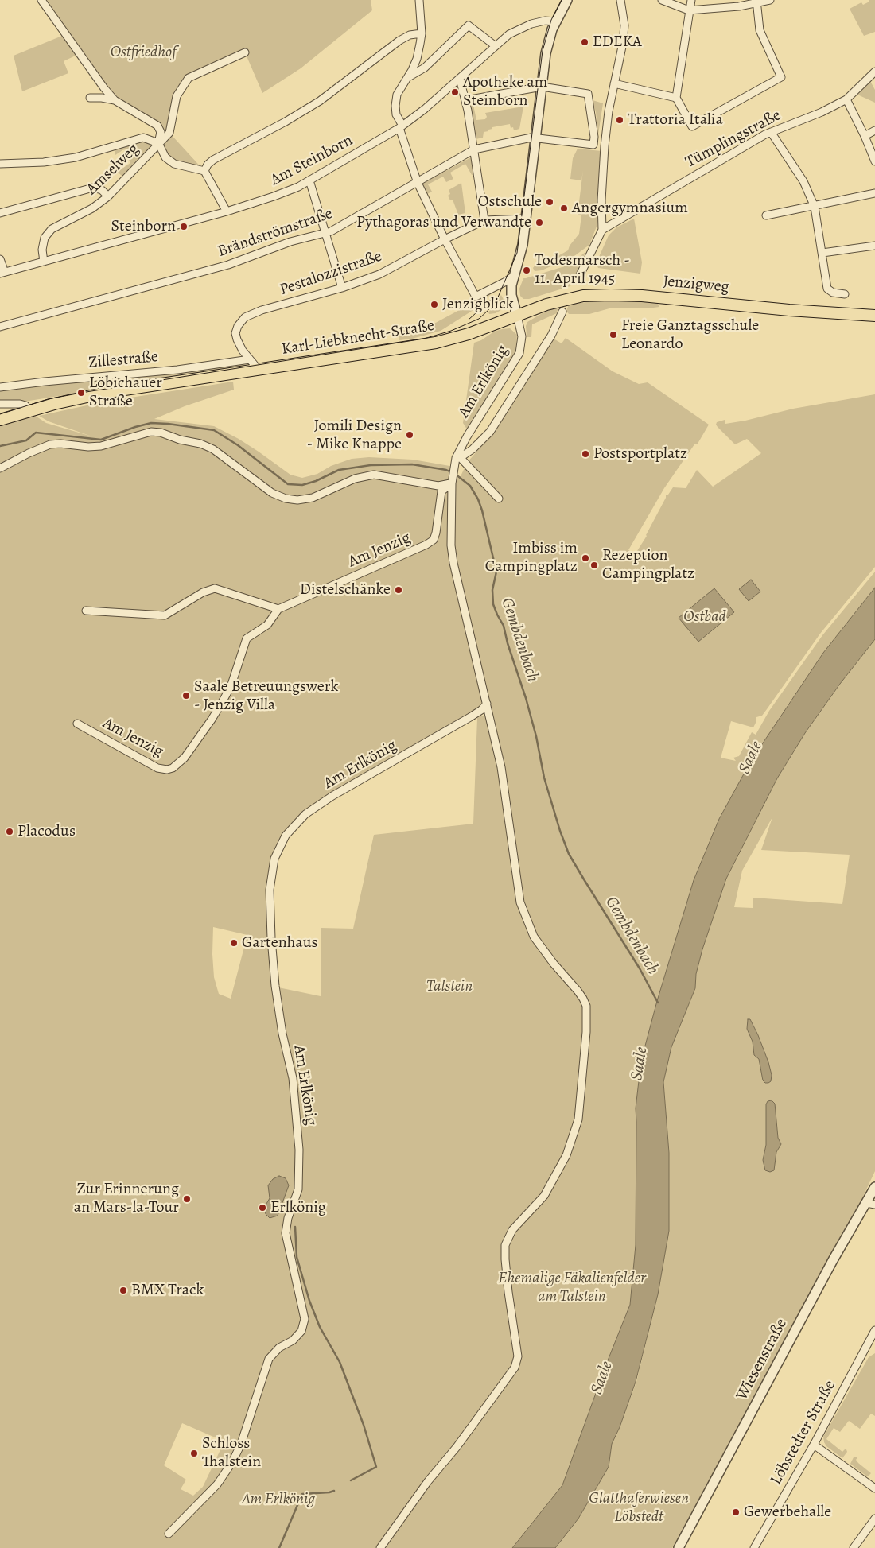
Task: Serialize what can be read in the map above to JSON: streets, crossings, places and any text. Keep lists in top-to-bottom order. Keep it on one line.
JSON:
{"streets":{"main road":["Jenzigweg","Karl-Liebknecht-Straße"],"street":["Tümplingstraße","Am Steinborn","Amselweg","Brändströmstraße","Pestalozzistraße","Zillestraße","Am Erlkönig","Am Jenzig","Wiesenstraße","Löbstedter Straße"]},"crossings":[["Am Steinborn","Amselweg"],["Pestalozzistraße","Karl-Liebknecht-Straße"],["Pestalozzistraße","Zillestraße"],["Jenzigweg","Karl-Liebknecht-Straße"],["Jenzigweg","Am Erlkönig"],["Karl-Liebknecht-Straße","Am Erlkönig"],["Am Erlkönig","Am Jenzig"]],"water":["Gembdenbach","Saale"],"parks":["Ostfriedhof","Ostbad","Talstein","Ehemalige Fäkalienfelder am Talstein","Glatthaferwiesen Löbstedt","Am Erlkönig"],"places":["EDEKA","Apotheke am Steinborn","Trattoria Italia","Ostschule","Angergymnasium","Pythagoras und Verwandte","Steinborn","Todesmarsch - 11. April 1945","Jenzigblick","Freie Ganztagsschule Leonardo","Löbichauer Straße","Jomili Design - Mike Knappe","Postsportplatz","Imbiss im Campingplatz","Rezeption Campingplatz","Distelschänke","Saale Betreuungswerk - Jenzig Villa","Placodus","Gartenhaus","Zur Erinnerung an Mars-la-Tour","Erlkönig","BMX Track","Schloss Thalstein","Gewerbehalle"]}
